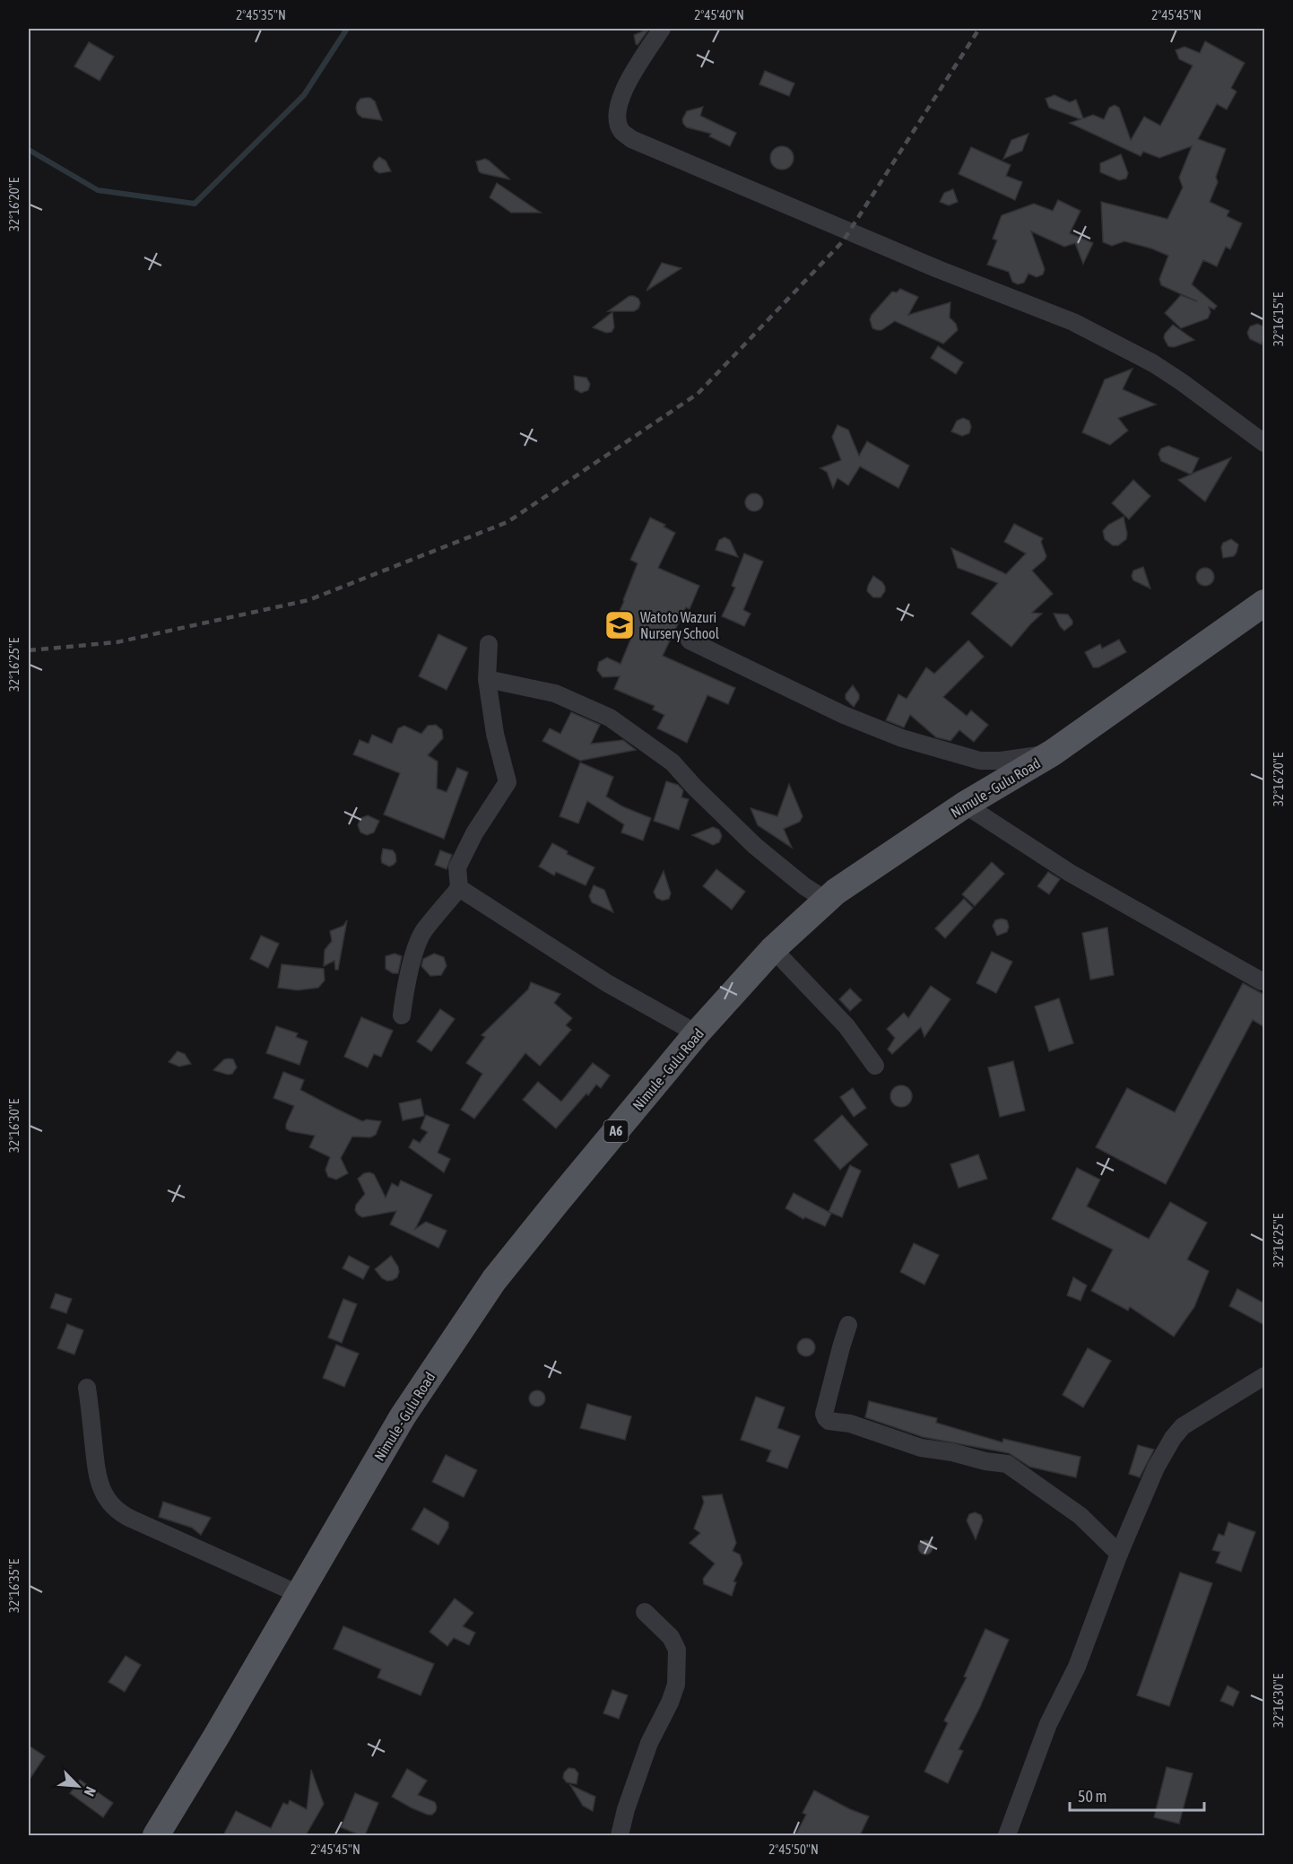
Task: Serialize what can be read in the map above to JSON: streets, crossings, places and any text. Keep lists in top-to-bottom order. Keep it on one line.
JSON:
{"streets":{"main road":["Nimule - Gulu Road","A6"]},"places":{"school or university":["Watoto Wazuri Nursery School"]},"scale_bar":"50 m","north":"bottom right","coordinates":["2°45'35\"N","2°45'40\"N","2°45'45\"N","32°16'20\"E","32°16'15\"E","32°16'25\"E","32°16'30\"E","32°16'35\"E","2°45'50\"N"]}
